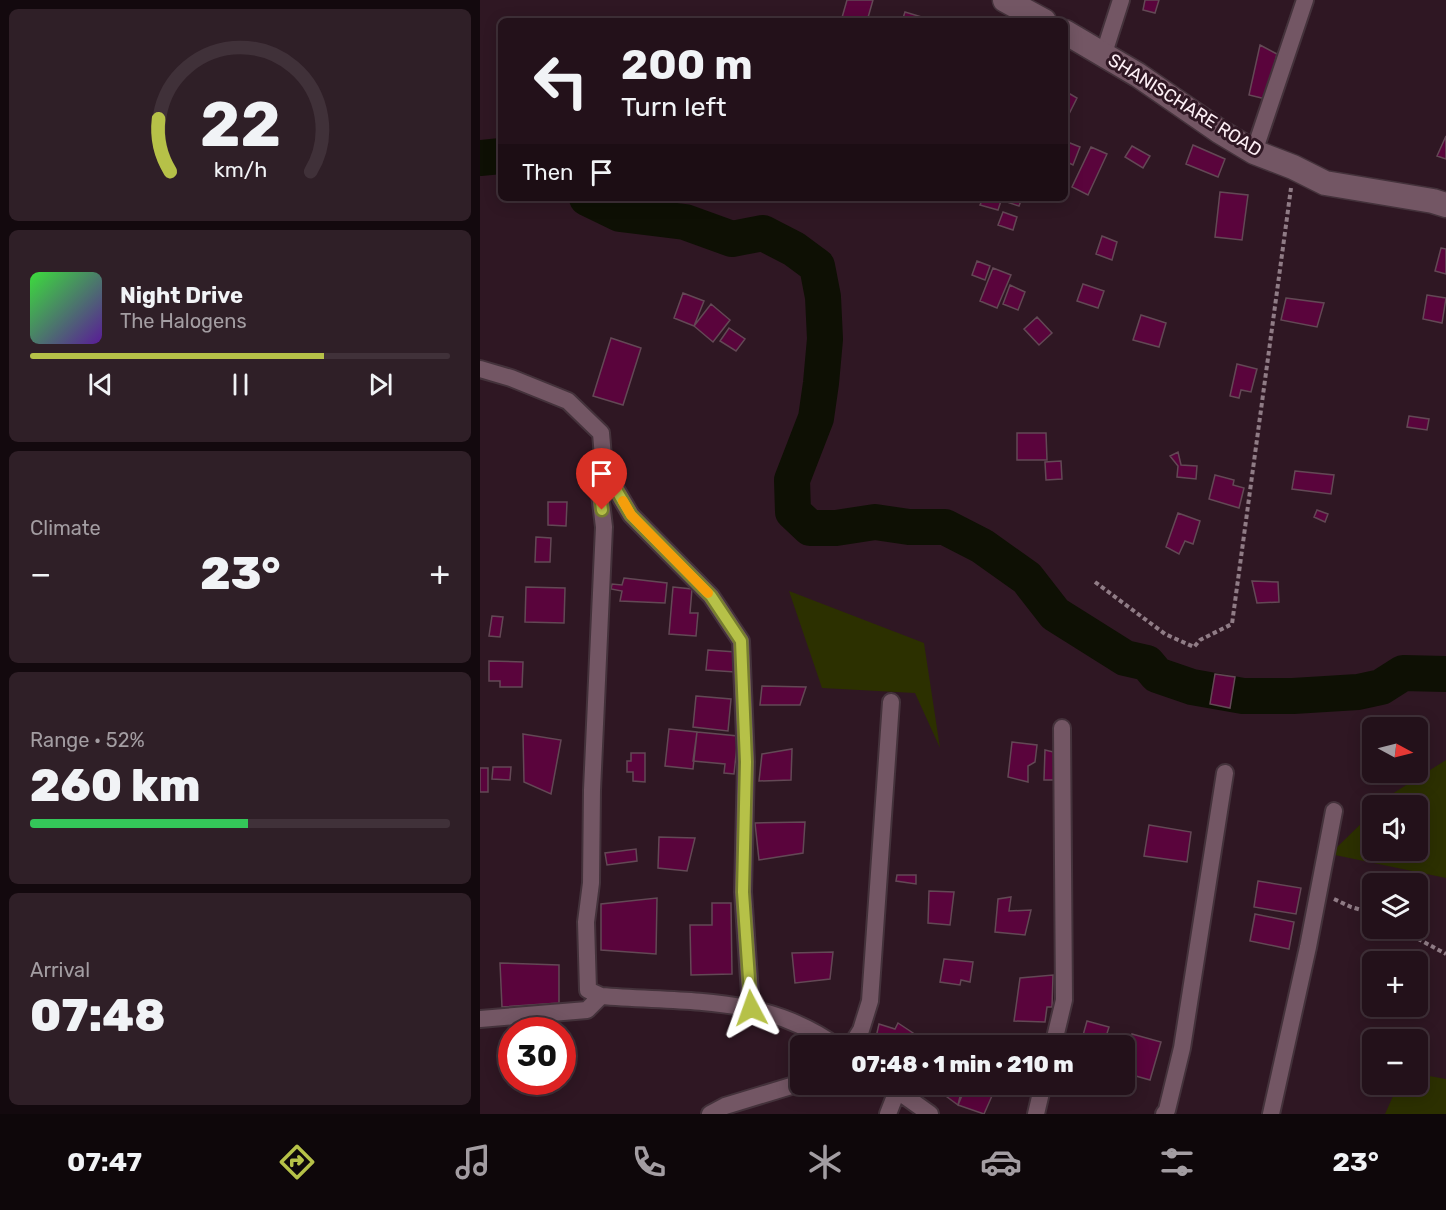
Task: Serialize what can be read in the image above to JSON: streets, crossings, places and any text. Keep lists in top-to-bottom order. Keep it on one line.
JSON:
{"streets":{"street":["SHANISCHARE ROAD"]},"north":"right","page":{"turn":["200 m","Turn left"],"then":"Then","song":["Night Drive","The Halogens"],"tile":["Climate",["Range · 52%","260 km"],["Arrival","07:48"]],"heat":["−","23°","+"],"map_buttons":["+","−"],"limit":"30","trip":"07:48 · 1 min · 210 m","tabs":["07:47","23°"],"gauge":["22","km/h"]}}
